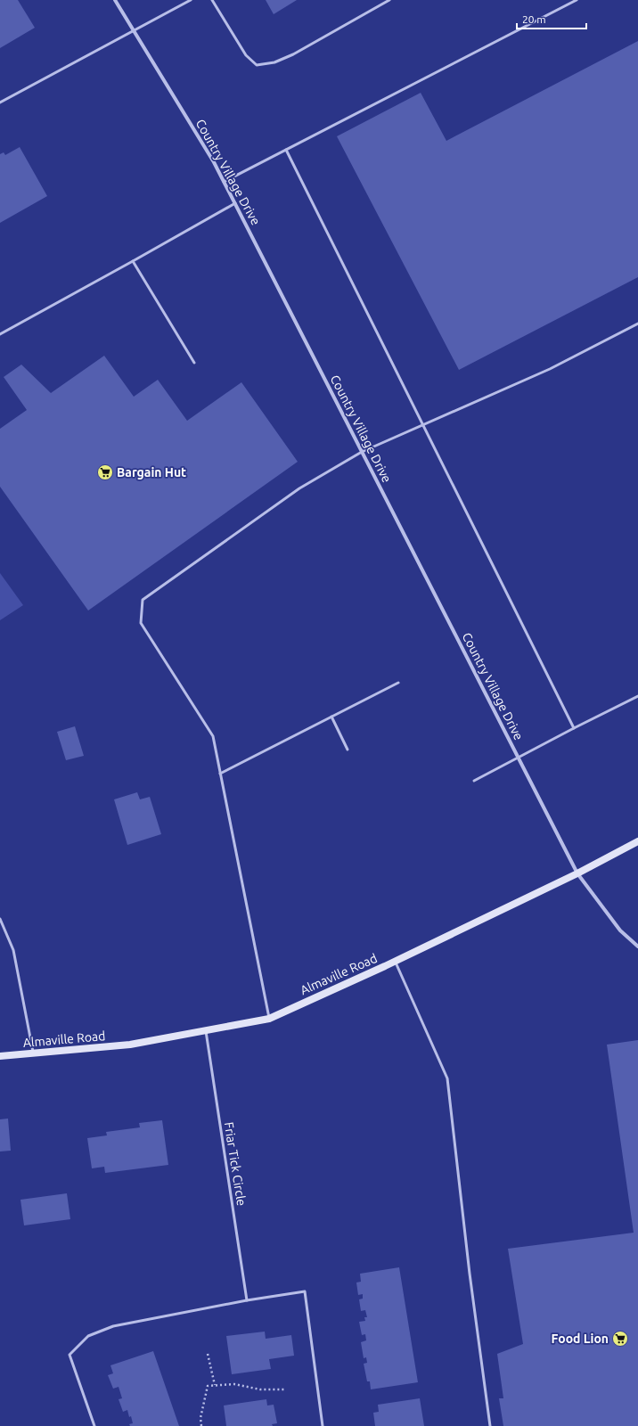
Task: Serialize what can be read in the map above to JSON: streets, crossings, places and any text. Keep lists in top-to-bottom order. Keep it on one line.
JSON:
{"streets":{"street":["Country Village Drive","Almaville Road"],"lane":["Friar Tick Circle"]},"crossings":[["Country Village Drive","Almaville Road"],["Almaville Road","Friar Tick Circle"]],"places":{"supermarket":["Bargain Hut","Food Lion"]},"scale_bar":"20 m"}
